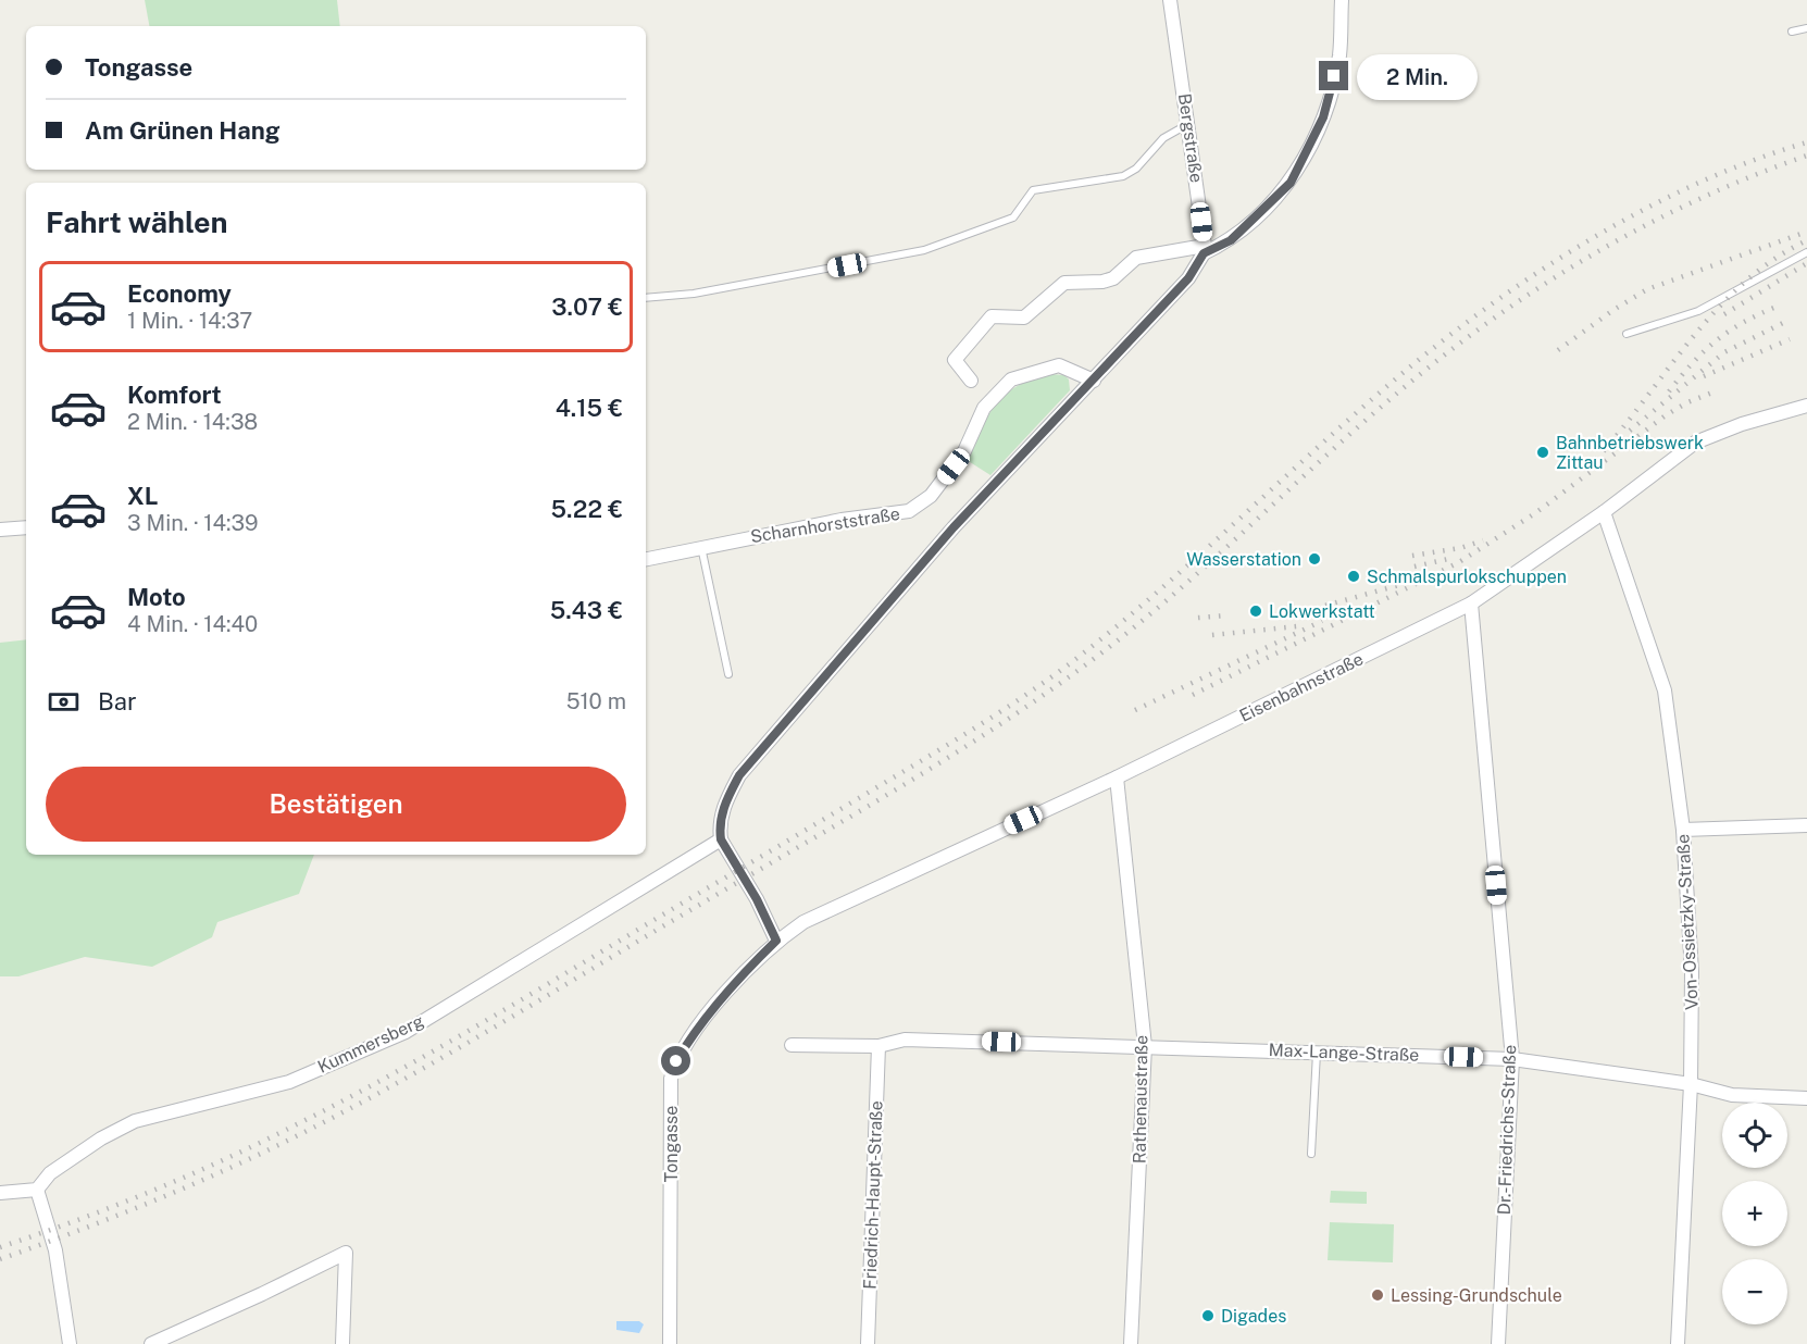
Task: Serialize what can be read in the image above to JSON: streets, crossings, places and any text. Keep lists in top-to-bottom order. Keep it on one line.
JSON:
{"streets":{"street":["Bergstraße","Scharnhorststraße","Eisenbahnstraße","Von-Ossietzky-Straße","Kummersberg","Max-Lange-Straße","Rathenaustraße","Dr.-Friedrichs-Straße","Tongasse","Friedrich-Haupt-Straße"]},"crossings":[["Eisenbahnstraße","Von-Ossietzky-Straße"],["Eisenbahnstraße","Rathenaustraße"],["Eisenbahnstraße","Dr.-Friedrichs-Straße"],["Eisenbahnstraße","Tongasse"],["Von-Ossietzky-Straße","Max-Lange-Straße"],["Max-Lange-Straße","Rathenaustraße"],["Max-Lange-Straße","Dr.-Friedrichs-Straße"],["Max-Lange-Straße","Friedrich-Haupt-Straße"]],"places":["Bahnbetriebswerk Zittau","Wasserstation","Schmalspurlokschuppen","Lokwerkstatt","Lessing-Grundschule","Digades"],"page":{"banner":["Tongasse","Am Grünen Hang"],"bubble":"2 Min.","heading":"Fahrt wählen","list":[{"name":"Economy","note":"1 Min. · 14:37","value":"3.07 €"},{"name":"Komfort","note":"2 Min. · 14:38","value":"4.15 €"},{"name":"XL","note":"3 Min. · 14:39","value":"5.22 €"},{"name":"Moto","note":"4 Min. · 14:40","value":"5.43 €"}],"pay":["Bar","510 m"],"buttons":"Bestätigen","map_buttons":["+","−"]}}
